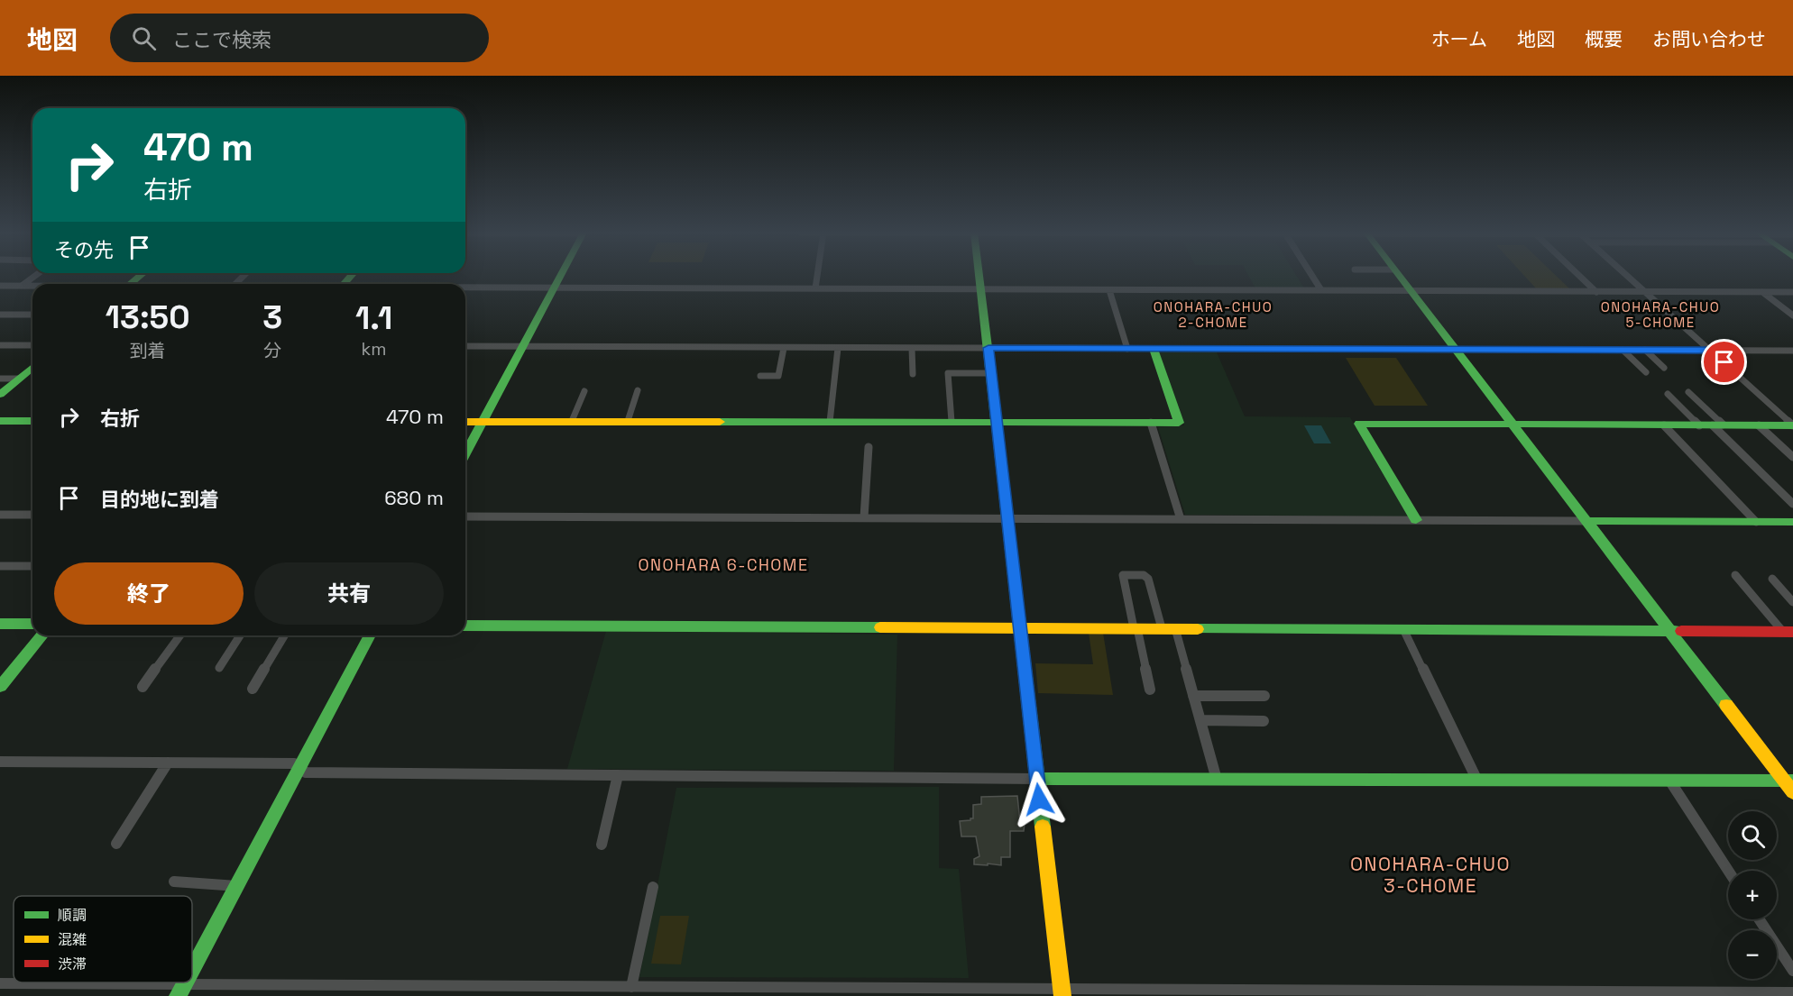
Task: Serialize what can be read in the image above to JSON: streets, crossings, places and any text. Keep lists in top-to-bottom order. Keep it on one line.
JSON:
{"districts":["ONOHARA-CHUO 2-CHOME","ONOHARA-CHUO 5-CHOME","ONOHARA 6-CHOME","ONOHARA-CHUO 3-CHOME"],"legend":["順調","混雑","渋滞"],"page":{"header":"地図","search":"ここで検索","nav":["ホーム","地図","概要","お問い合わせ"],"turn":["470 m","右折"],"then":"その先","eta":["13:50","到着","3","分","1.1","km"],"list":[{"name":"右折","value":"470 m"},{"name":"目的地に到着","value":"680 m"}],"buttons":["終了","共有"],"map_buttons":["+","−"]}}
